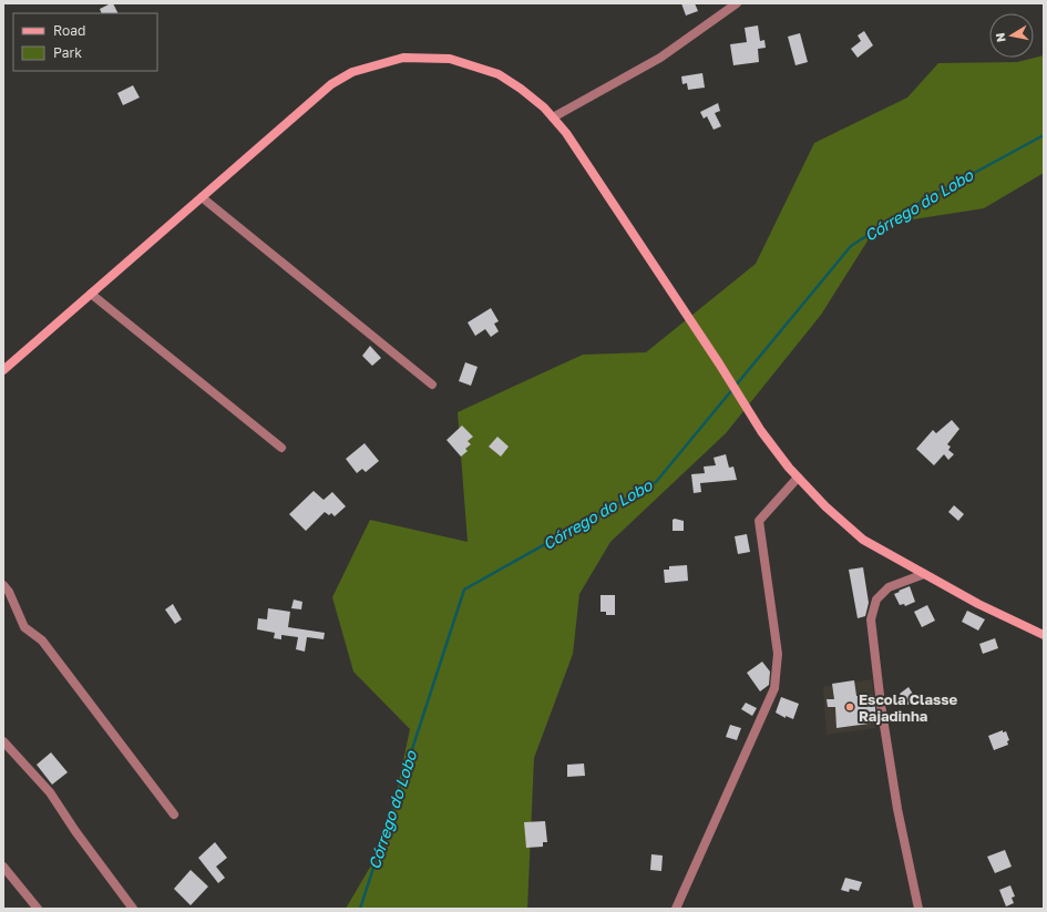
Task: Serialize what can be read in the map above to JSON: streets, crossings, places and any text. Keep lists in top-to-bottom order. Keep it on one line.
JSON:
{"water":["Córrego do Lobo"],"places":["Escola Classe Rajadinha"],"legend":["Road","Park"],"north":"left"}
